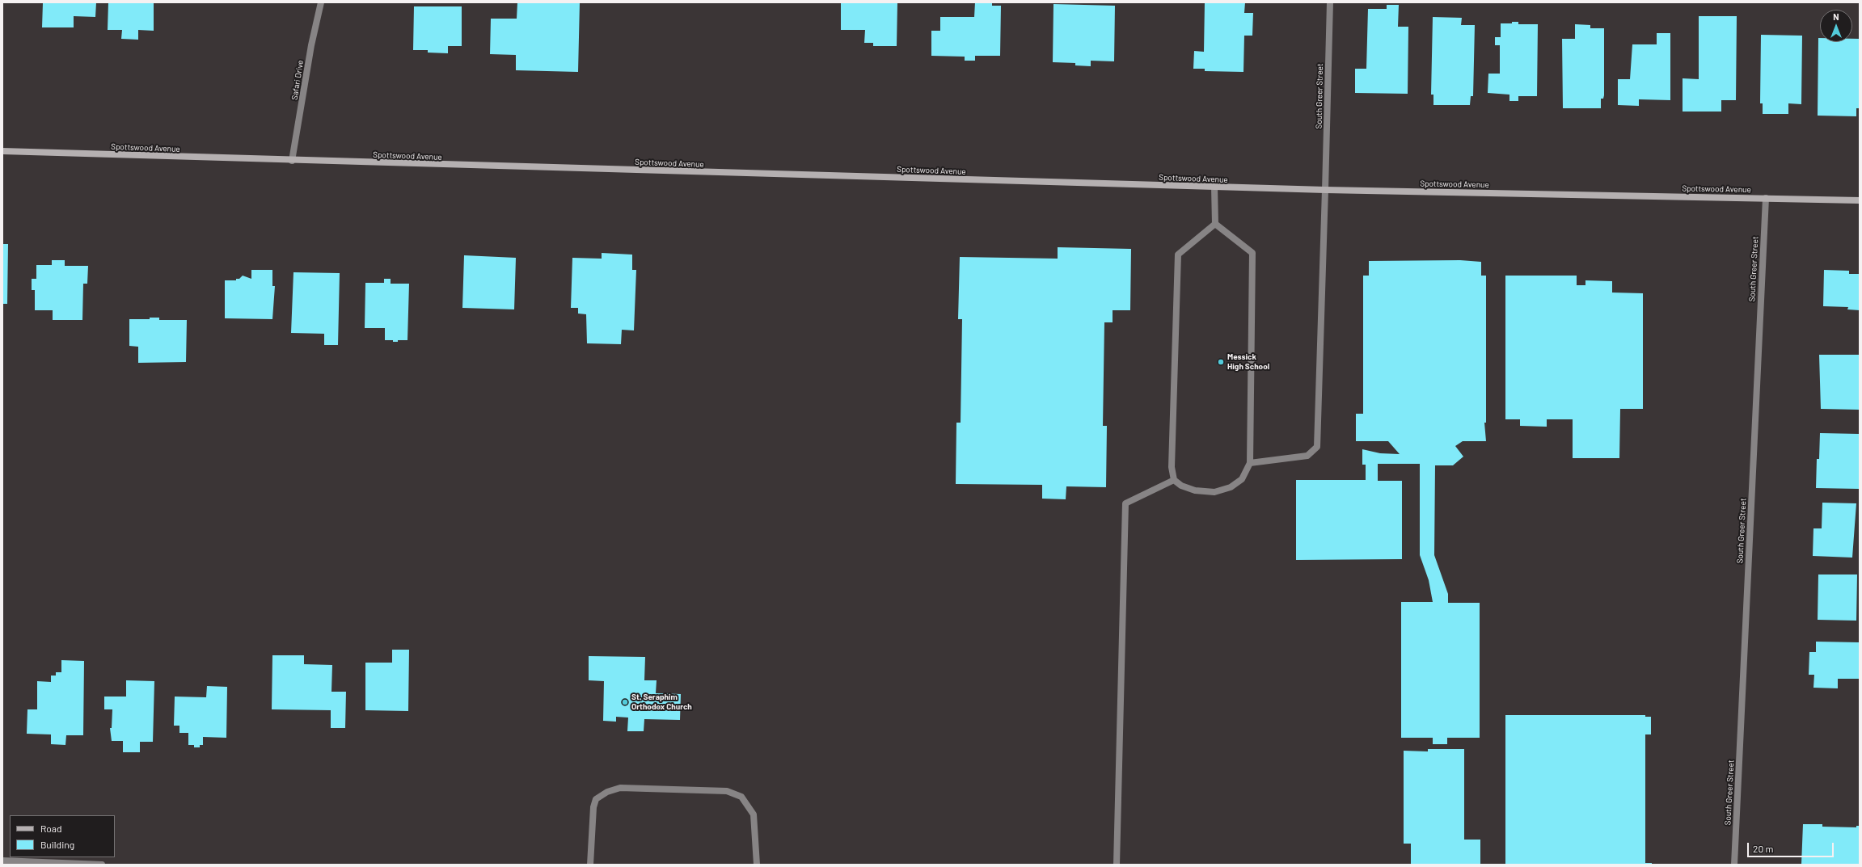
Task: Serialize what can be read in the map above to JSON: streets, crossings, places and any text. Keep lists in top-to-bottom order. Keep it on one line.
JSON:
{"streets":{"street":["Safari Drive","South Greer Street","Spottswood Avenue"]},"crossings":[["Safari Drive","Spottswood Avenue"],["South Greer Street","Spottswood Avenue"]],"places":["Messick High School","St. Seraphim Orthodox Church"],"legend":["Road","Building"],"scale_bar":"20 m","north":"top"}
